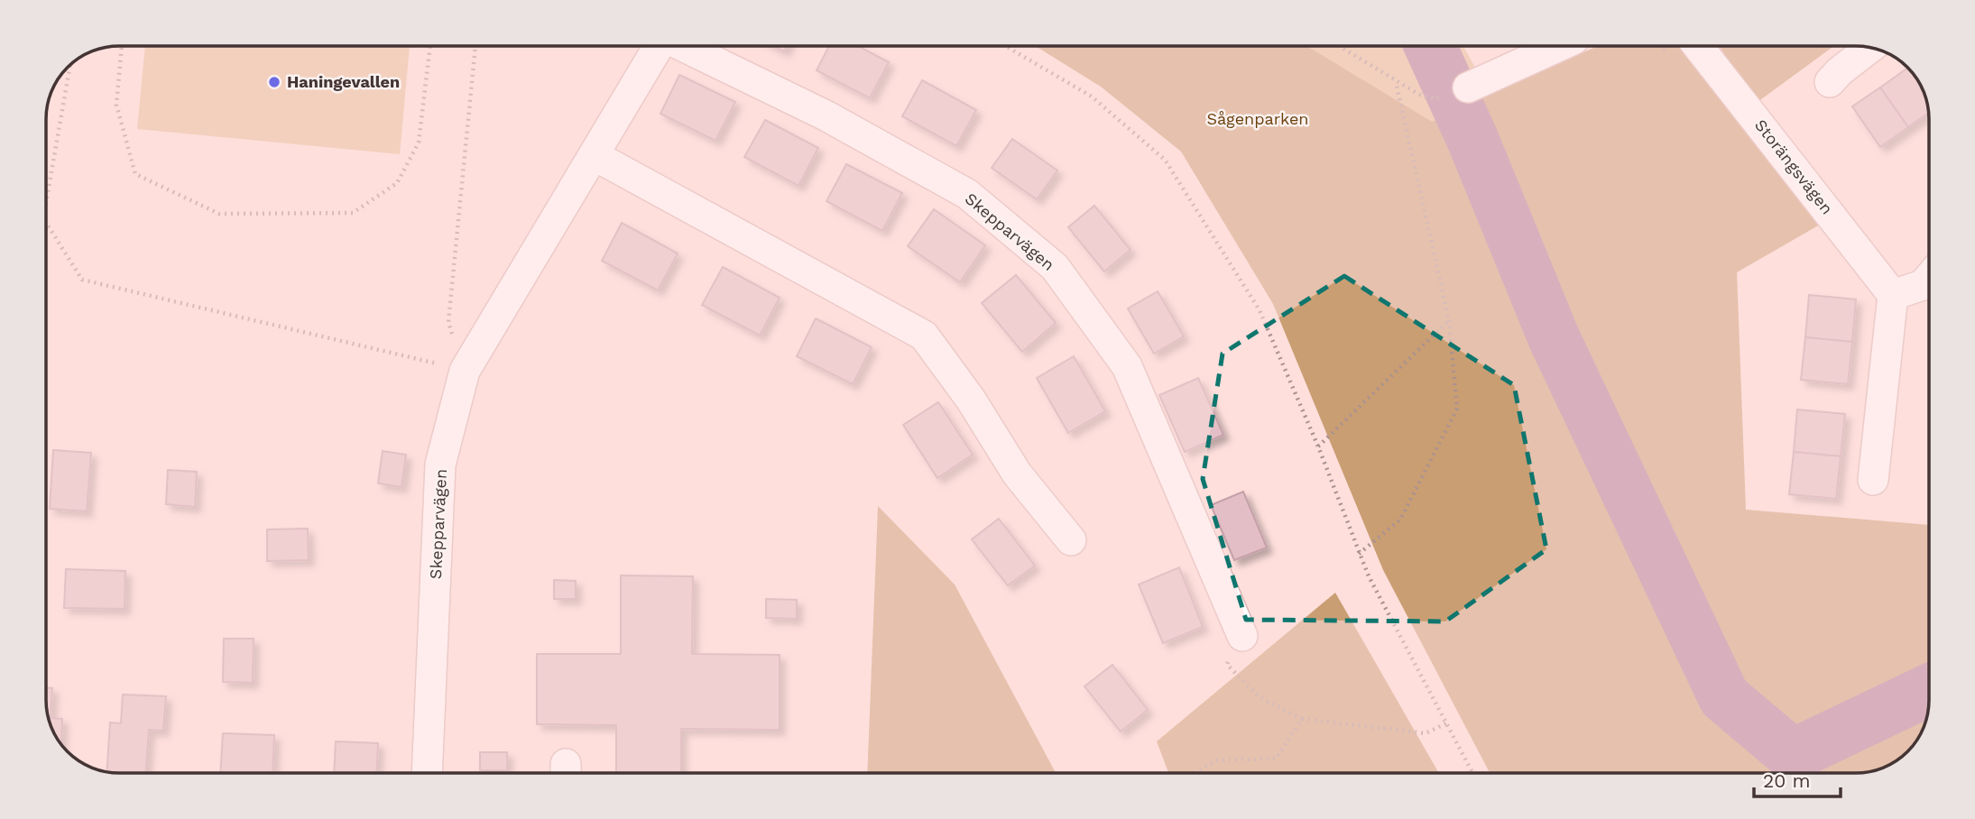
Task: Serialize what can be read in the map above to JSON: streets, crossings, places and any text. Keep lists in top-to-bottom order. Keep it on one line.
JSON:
{"streets":{"street":["Storängsvägen","Skepparvägen"]},"parks":["Sågenparken"],"places":["Haningevallen"],"scale_bar":"20 m"}
